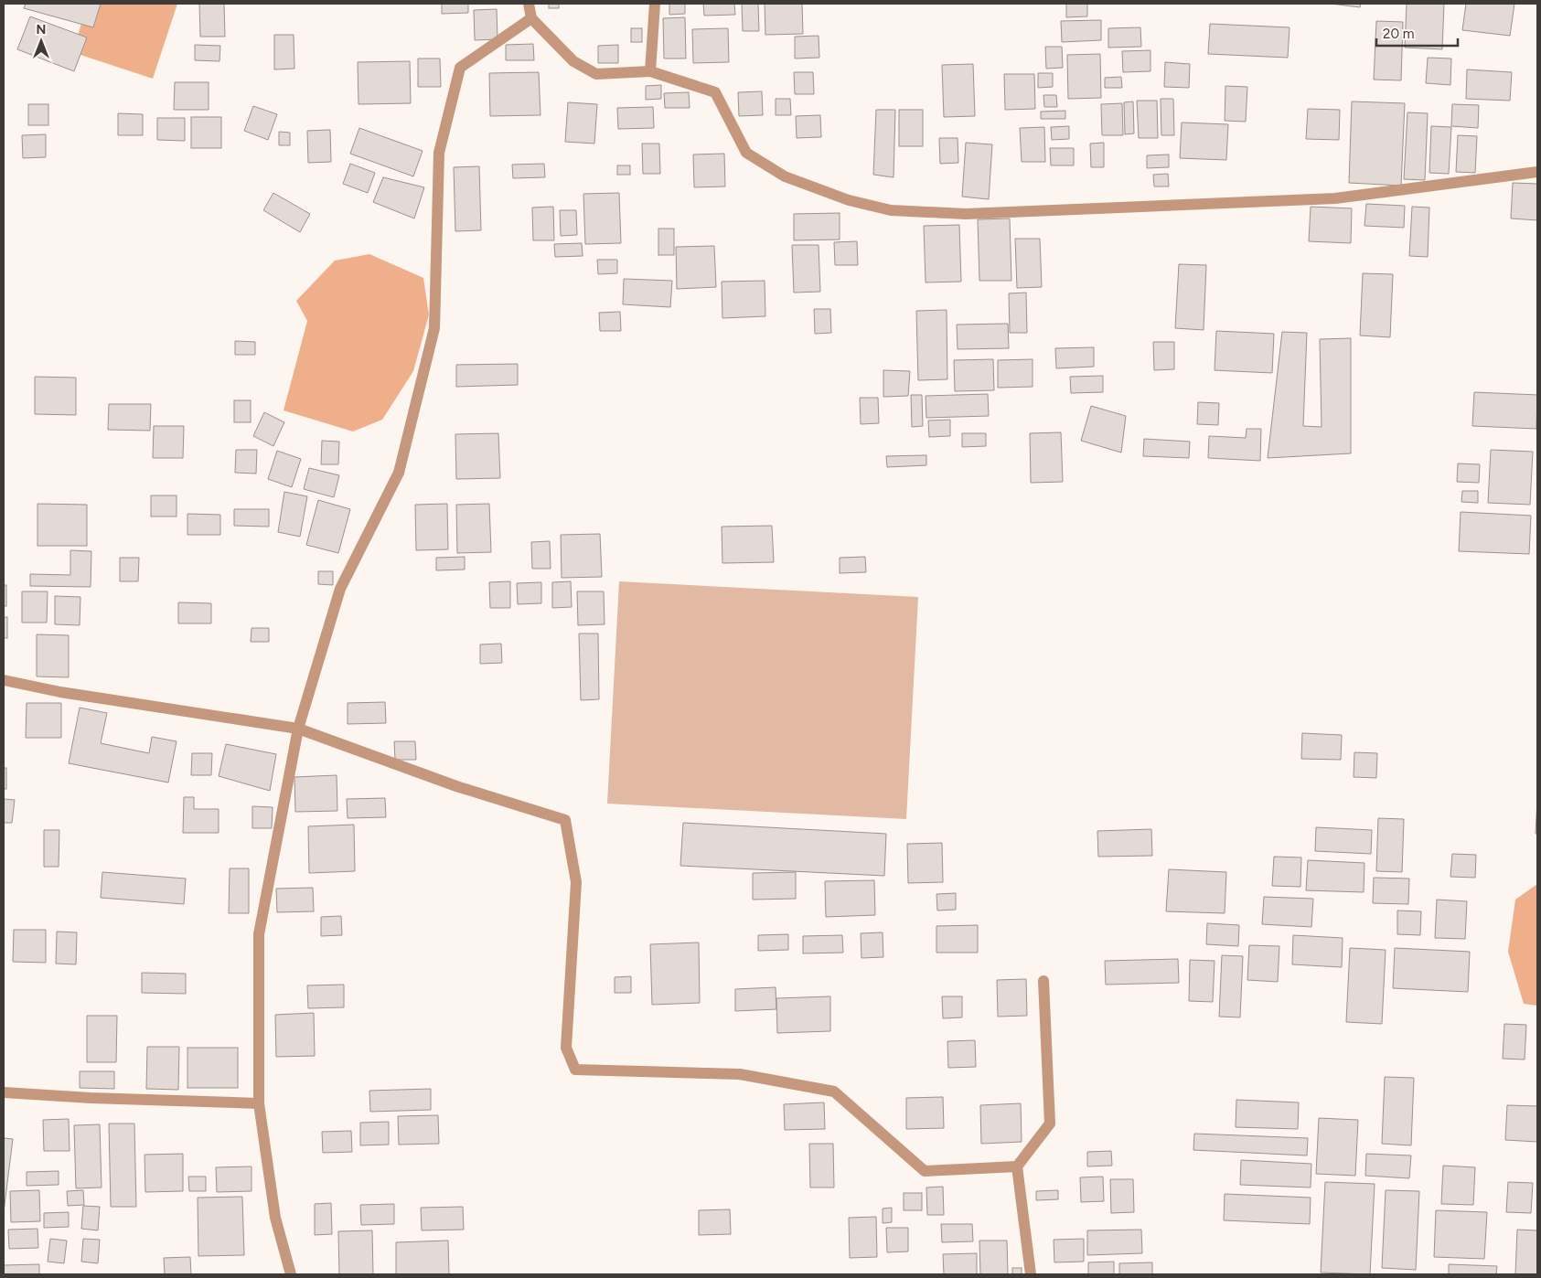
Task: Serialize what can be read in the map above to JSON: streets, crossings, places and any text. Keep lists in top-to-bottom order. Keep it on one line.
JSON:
{"scale_bar":"20 m","north":"top"}
